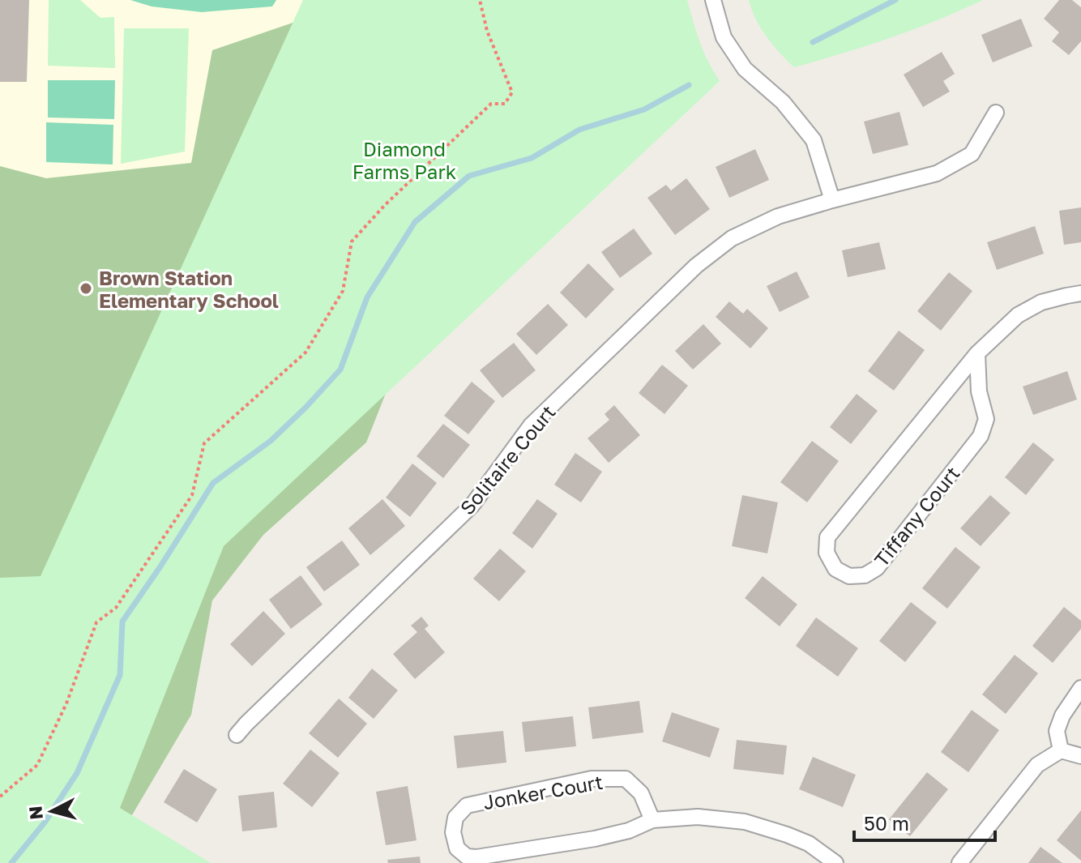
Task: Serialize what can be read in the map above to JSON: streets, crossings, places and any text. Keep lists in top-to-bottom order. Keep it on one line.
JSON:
{"streets":{"street":["Solitaire Court","Tiffany Court","Jonker Court"]},"parks":["Diamond Farms Park"],"places":["Brown Station Elementary School"],"scale_bar":"50 m","north":"left"}
